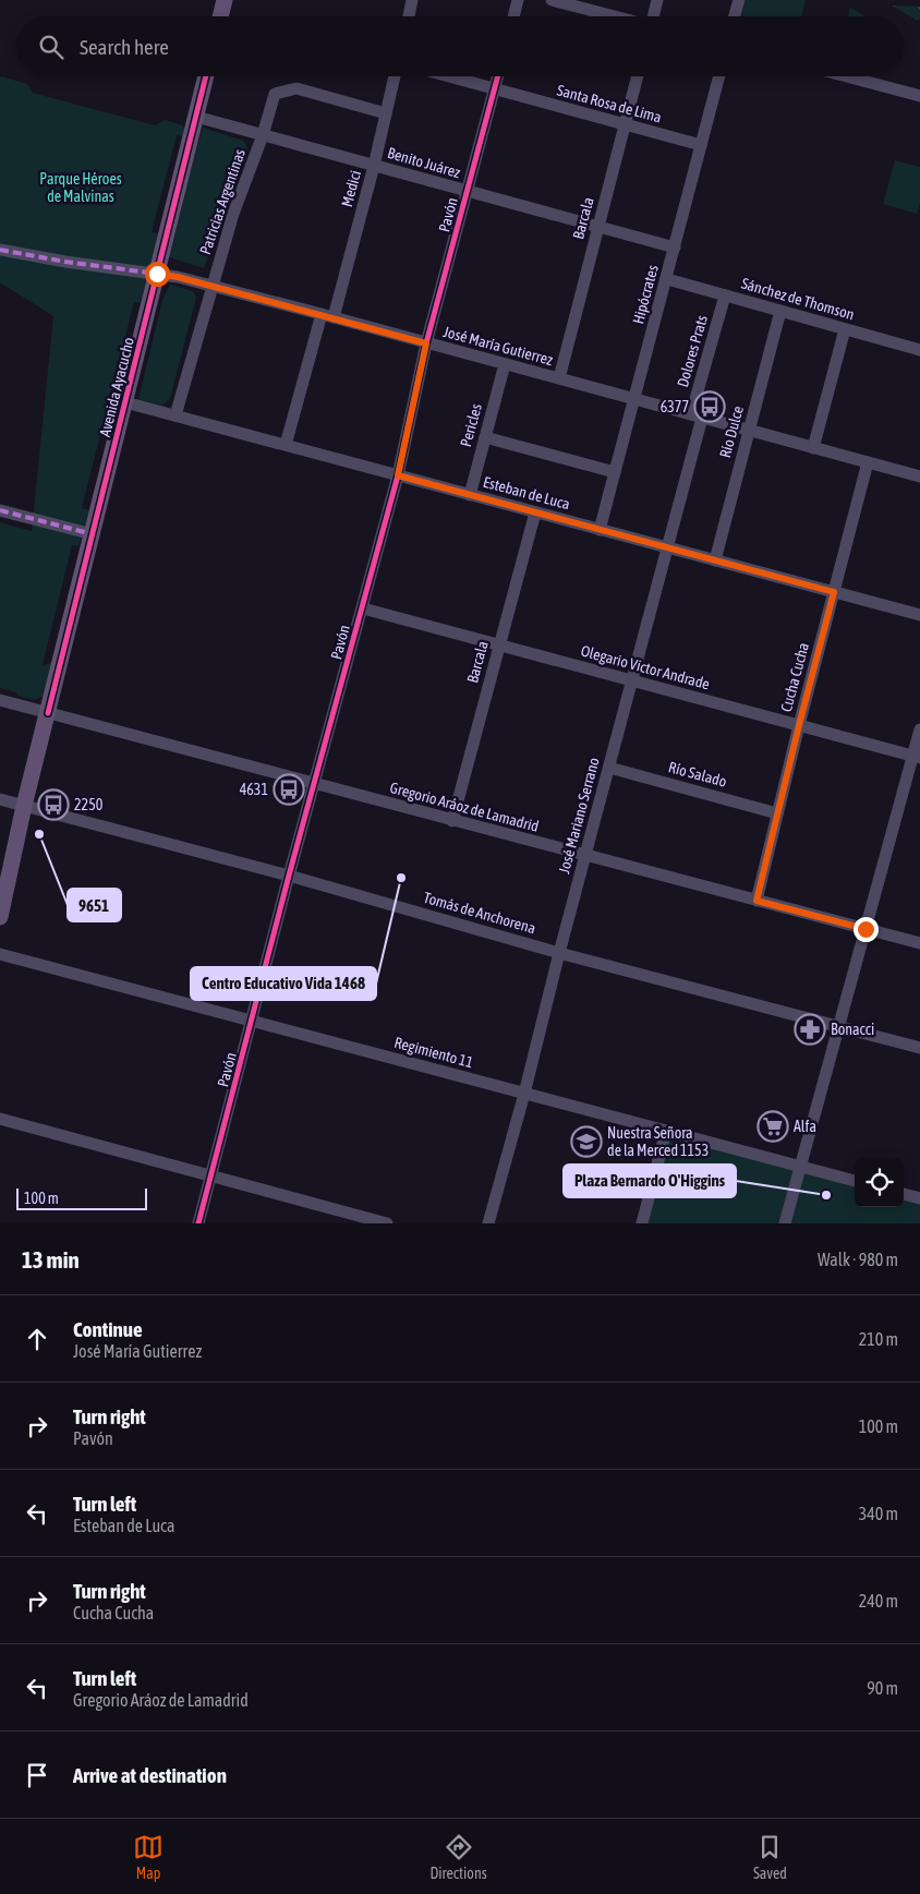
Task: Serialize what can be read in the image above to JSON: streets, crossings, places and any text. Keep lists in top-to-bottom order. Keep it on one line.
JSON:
{"streets":{"main road":["Avenida Ayacucho"],"street":["Santa Rosa de Lima","Benito Juárez","Medici","Patricias Argentinas","Pavón","Barcala","Hipócrates","Sánchez de Thomson","José María Gutierrez","Dolores Prats","Pericles","Río Dulce","Esteban de Luca","Olegario Victor Andrade","Cucha Cucha","Río Salado","Gregorio Aráoz de Lamadrid","José Mariano Serrano","Tomás de Anchorena","Regimiento 11"]},"crossings":[["Santa Rosa de Lima","Pavón"],["Santa Rosa de Lima","Barcala"],["Santa Rosa de Lima","Hipócrates"],["Benito Juárez","Medici"],["Benito Juárez","Patricias Argentinas"],["Benito Juárez","Pavón"],["Benito Juárez","Barcala"],["Benito Juárez","Hipócrates"],["Benito Juárez","Avenida Ayacucho"],["Medici","Patricias Argentinas"],["Medici","José María Gutierrez"],["Medici","Esteban de Luca"],["Patricias Argentinas","José María Gutierrez"],["Patricias Argentinas","Esteban de Luca"],["Pavón","José María Gutierrez"],["Pavón","Esteban de Luca"],["Pavón","Olegario Victor Andrade"],["Pavón","Gregorio Aráoz de Lamadrid"],["Pavón","Tomás de Anchorena"],["Pavón","Regimiento 11"],["Barcala","José María Gutierrez"],["Barcala","Esteban de Luca"],["Barcala","Olegario Victor Andrade"],["Barcala","Gregorio Aráoz de Lamadrid"],["Hipócrates","Sánchez de Thomson"],["Hipócrates","José María Gutierrez"],["Hipócrates","Esteban de Luca"],["Sánchez de Thomson","Dolores Prats"],["Sánchez de Thomson","Río Dulce"],["José María Gutierrez","Dolores Prats"],["José María Gutierrez","Avenida Ayacucho"],["José María Gutierrez","Pericles"],["José María Gutierrez","Río Dulce"],["José María Gutierrez","Cucha Cucha"],["José María Gutierrez","José Mariano Serrano"],["Dolores Prats","José Mariano Serrano"],["Avenida Ayacucho","Esteban de Luca"],["Avenida Ayacucho","Gregorio Aráoz de Lamadrid"],["Avenida Ayacucho","Tomás de Anchorena"],["Pericles","Esteban de Luca"],["Río Dulce","Esteban de Luca"],["Esteban de Luca","Cucha Cucha"],["Esteban de Luca","José Mariano Serrano"],["Olegario Victor Andrade","Cucha Cucha"],["Olegario Victor Andrade","José Mariano Serrano"],["Cucha Cucha","Río Salado"],["Cucha Cucha","Gregorio Aráoz de Lamadrid"],["Río Salado","José Mariano Serrano"],["Gregorio Aráoz de Lamadrid","José Mariano Serrano"],["José Mariano Serrano","Tomás de Anchorena"],["José Mariano Serrano","Regimiento 11"]],"parks":["Parque Héroes de Malvinas"],"places":{"bus stop":["6377","4631","2250"],"other":["9651","Centro Educativo Vida 1468","Plaza Bernardo O'Higgins"],"pharmacy":["Bonacci"],"supermarket":["Alfa"],"school or university":["Nuestra Señora de la Merced 1153"]},"scale_bar":"100 m","page":{"search":"Search here","scale":"100 m","heading":["13 min","Walk · 980 m"],"list":[["Continue","José María Gutierrez","210 m"],["Turn right","Pavón","100 m"],["Turn left","Esteban de Luca","340 m"],["Turn right","Cucha Cucha","240 m"],["Turn left","Gregorio Aráoz de Lamadrid","90 m"],"Arrive at destination"],"nav":["Map","Directions","Saved"]}}
